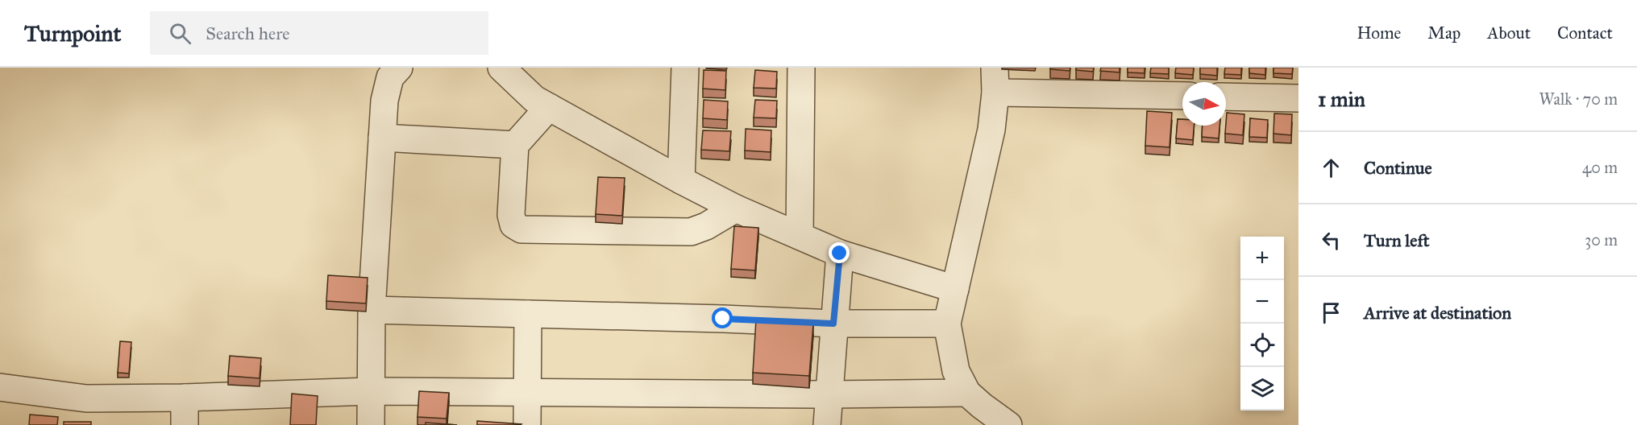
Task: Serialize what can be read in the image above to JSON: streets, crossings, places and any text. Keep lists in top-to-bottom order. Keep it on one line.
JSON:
{"north":"right","page":{"header":"Turnpoint","search":"Search here","nav":["Home","Map","About","Contact"],"heading":["1 min","Walk · 70 m"],"list":[["Continue","40 m"],["Turn left","30 m"],"Arrive at destination"],"map_buttons":["+","−"]}}
